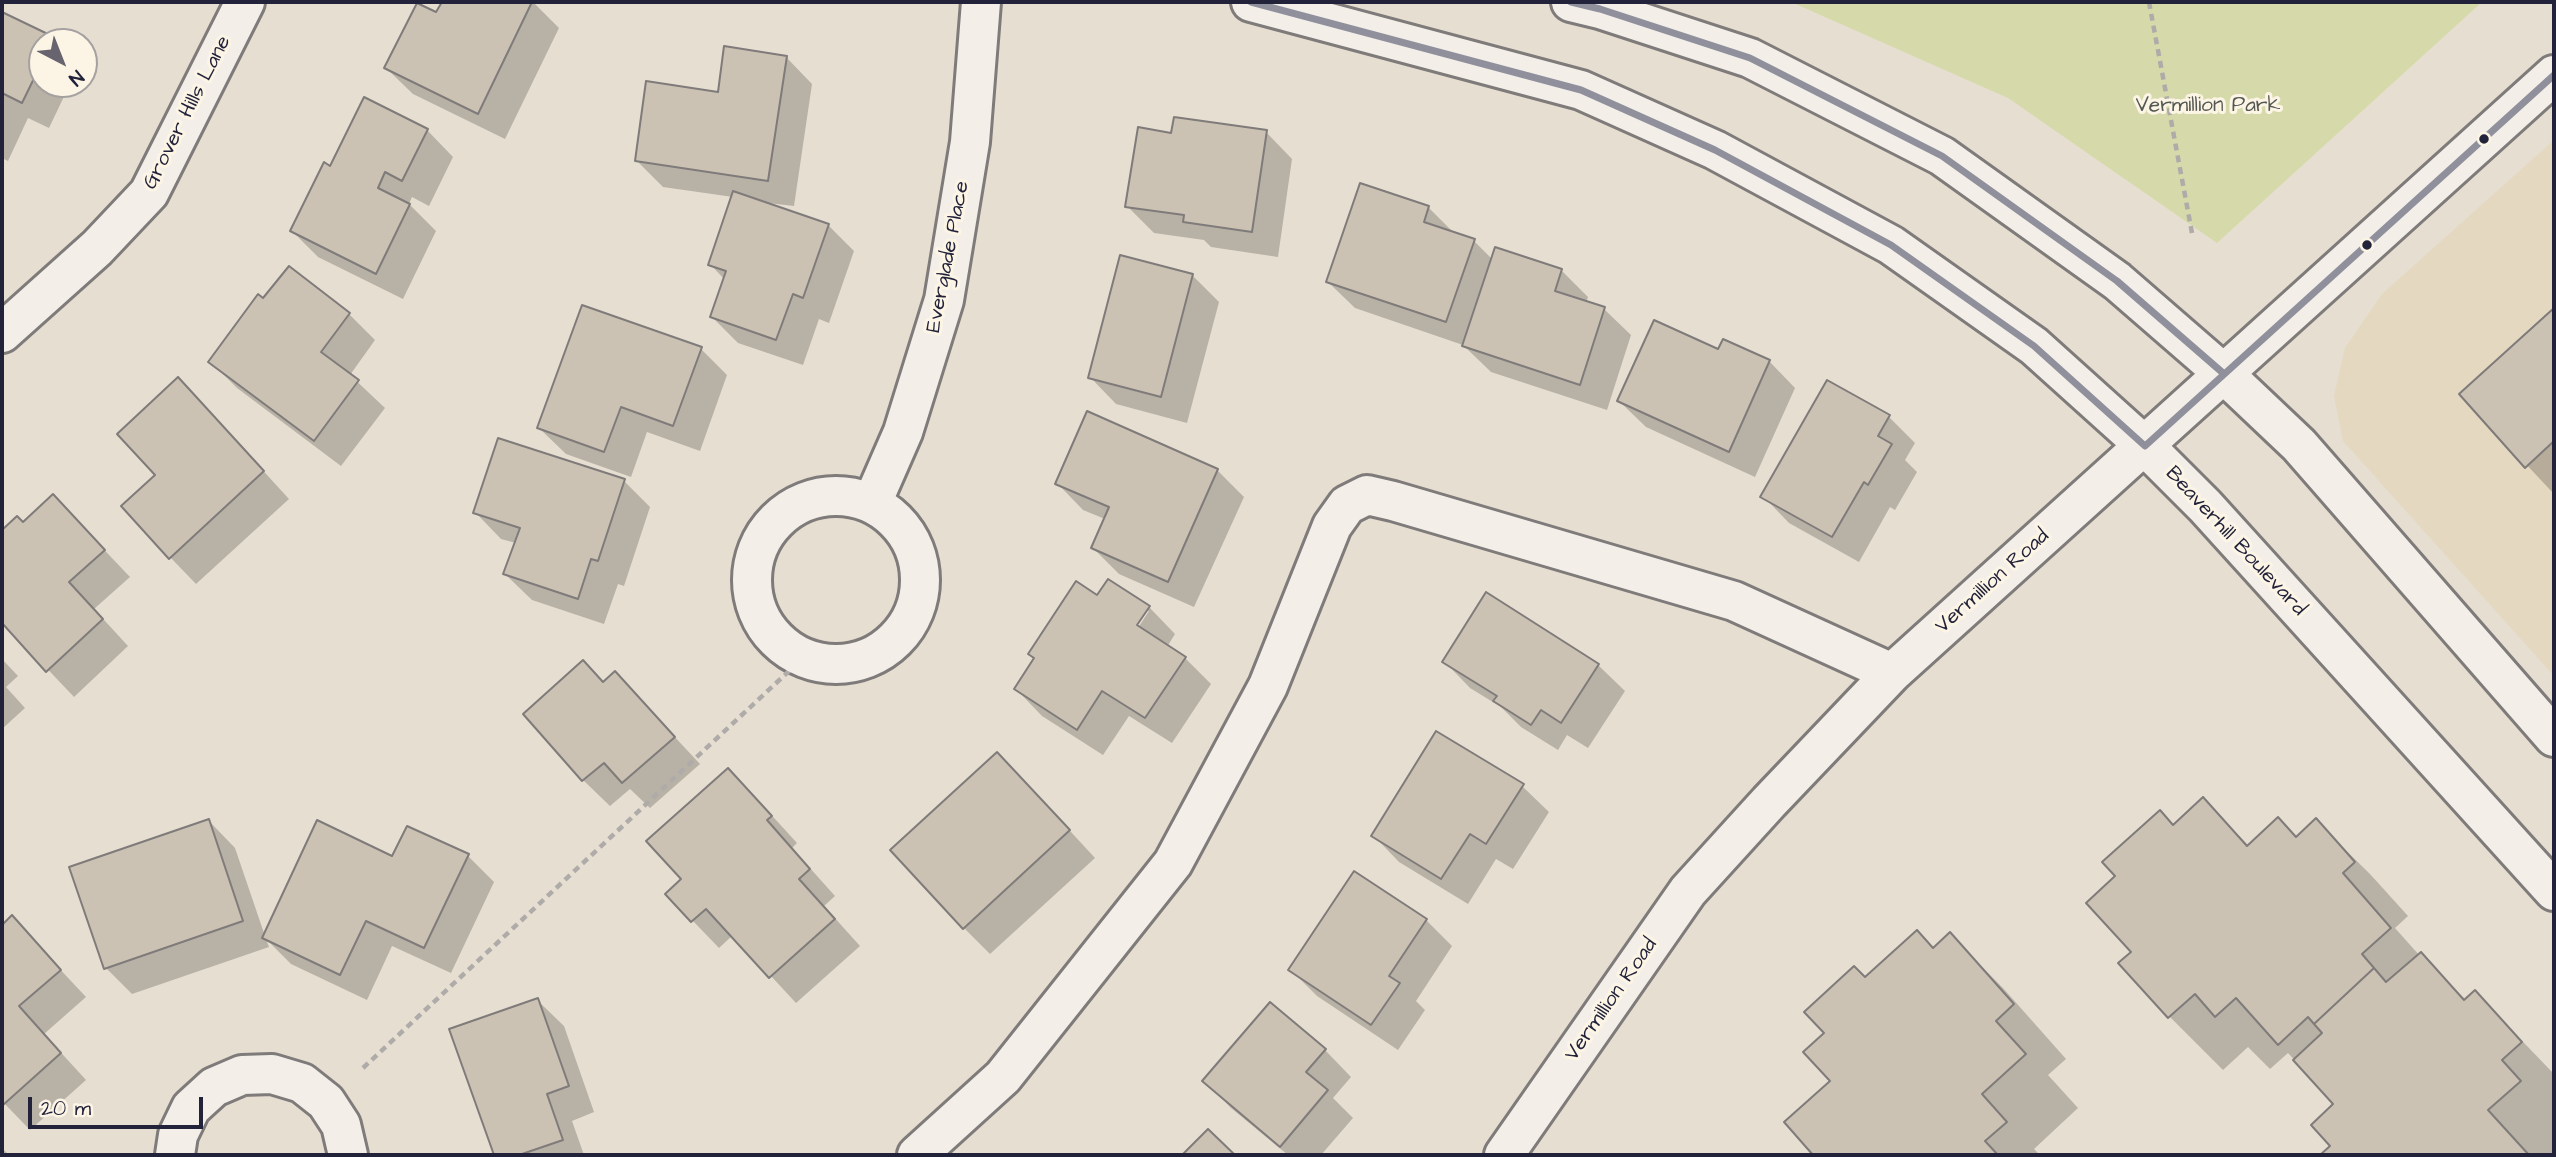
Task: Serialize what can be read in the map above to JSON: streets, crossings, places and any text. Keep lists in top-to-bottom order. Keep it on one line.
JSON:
{"streets":{"street":["Grover Hills Lane","Everglade Place","Beaverhill Boulevard","Vermillion Road"]},"crossings":[["Beaverhill Boulevard","Vermillion Road"]],"parks":["Vermillion Park"],"scale_bar":"20 m","north":"bottom right"}
